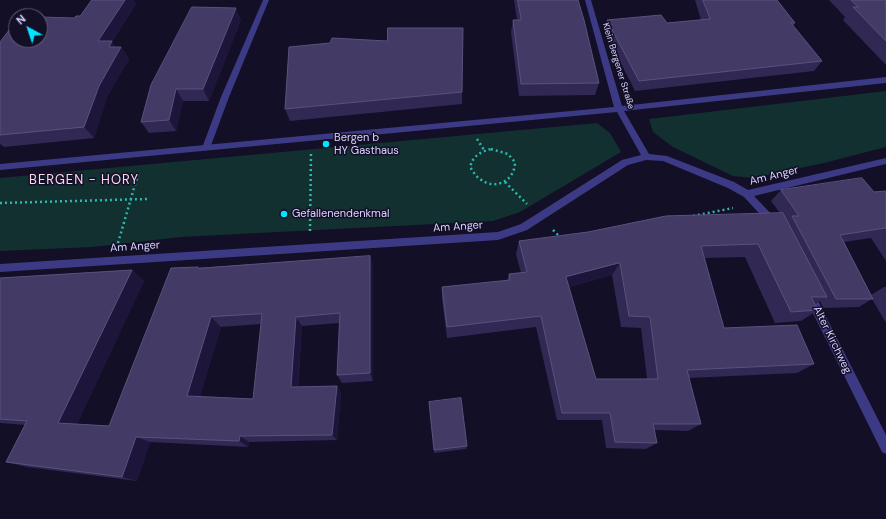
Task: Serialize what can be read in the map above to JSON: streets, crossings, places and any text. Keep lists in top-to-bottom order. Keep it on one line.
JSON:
{"streets":{"street":["Klein Bergener Straße","Am Anger","Alter Kirchweg"]},"crossings":[["Klein Bergener Straße","Am Anger"]],"districts":["BERGEN - HORY"],"places":["Bergen b HY Gasthaus","Gefallenendenkmal"],"north":"top left"}
